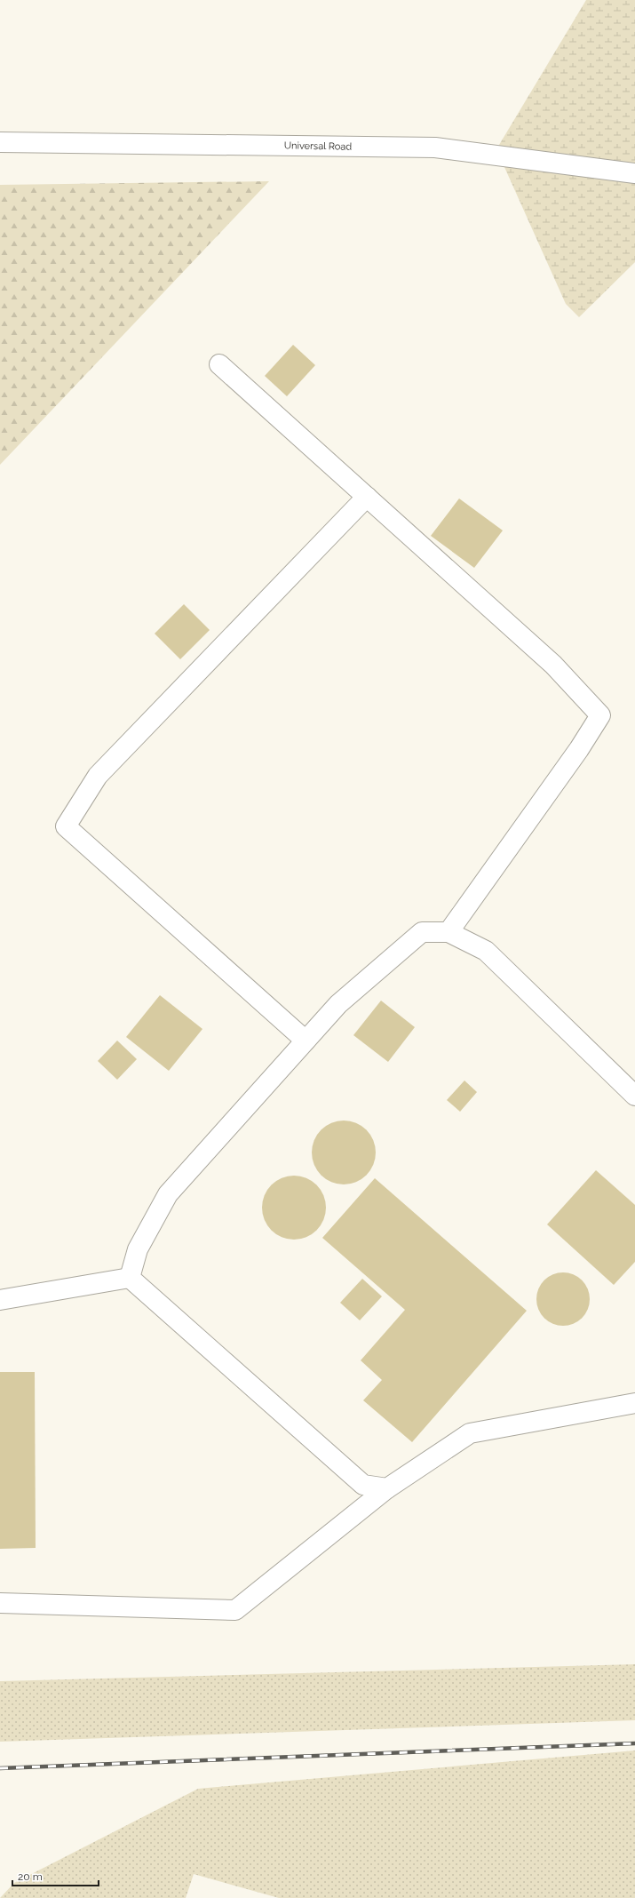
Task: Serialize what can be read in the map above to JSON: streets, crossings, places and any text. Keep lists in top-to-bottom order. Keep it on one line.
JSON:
{"streets":{"street":["Universal Road"]},"scale_bar":"20 m"}
